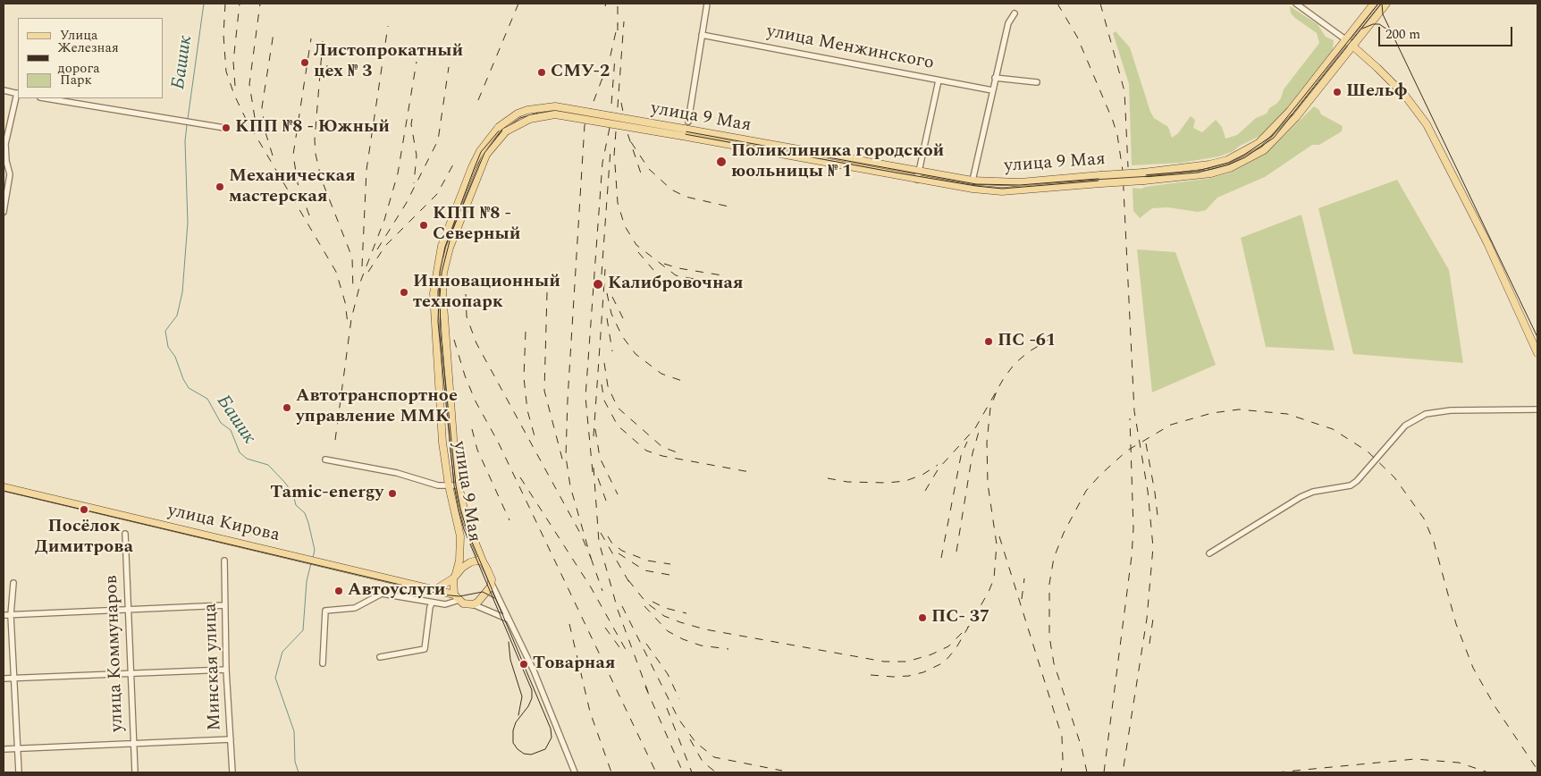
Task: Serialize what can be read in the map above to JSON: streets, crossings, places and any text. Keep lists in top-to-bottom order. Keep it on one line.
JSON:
{"streets":{"main road":["улица 9 Мая","улица Кирова"],"street":["улица Менжинского","улица Коммунаров","Минская улица"]},"crossings":[["улица 9 Мая","улица Кирова"]],"water":["Башик"],"places":["Листопрокатный цех № 3","СМУ-2","Шельф","КПП №8 - Южный","Поликлиника городской юольницы № 1","Механическая мастерская","КПП №8 - Северный","Калибровочная","Инновационный технопарк","ПС -61","Автотранспортное управление ММК","Tamic-energy","Посёлок Димитрова","Автоуслуги","ПС- 37","Товарная"],"legend":["Улица","Железная дорога","Парк"],"scale_bar":"200 m"}
